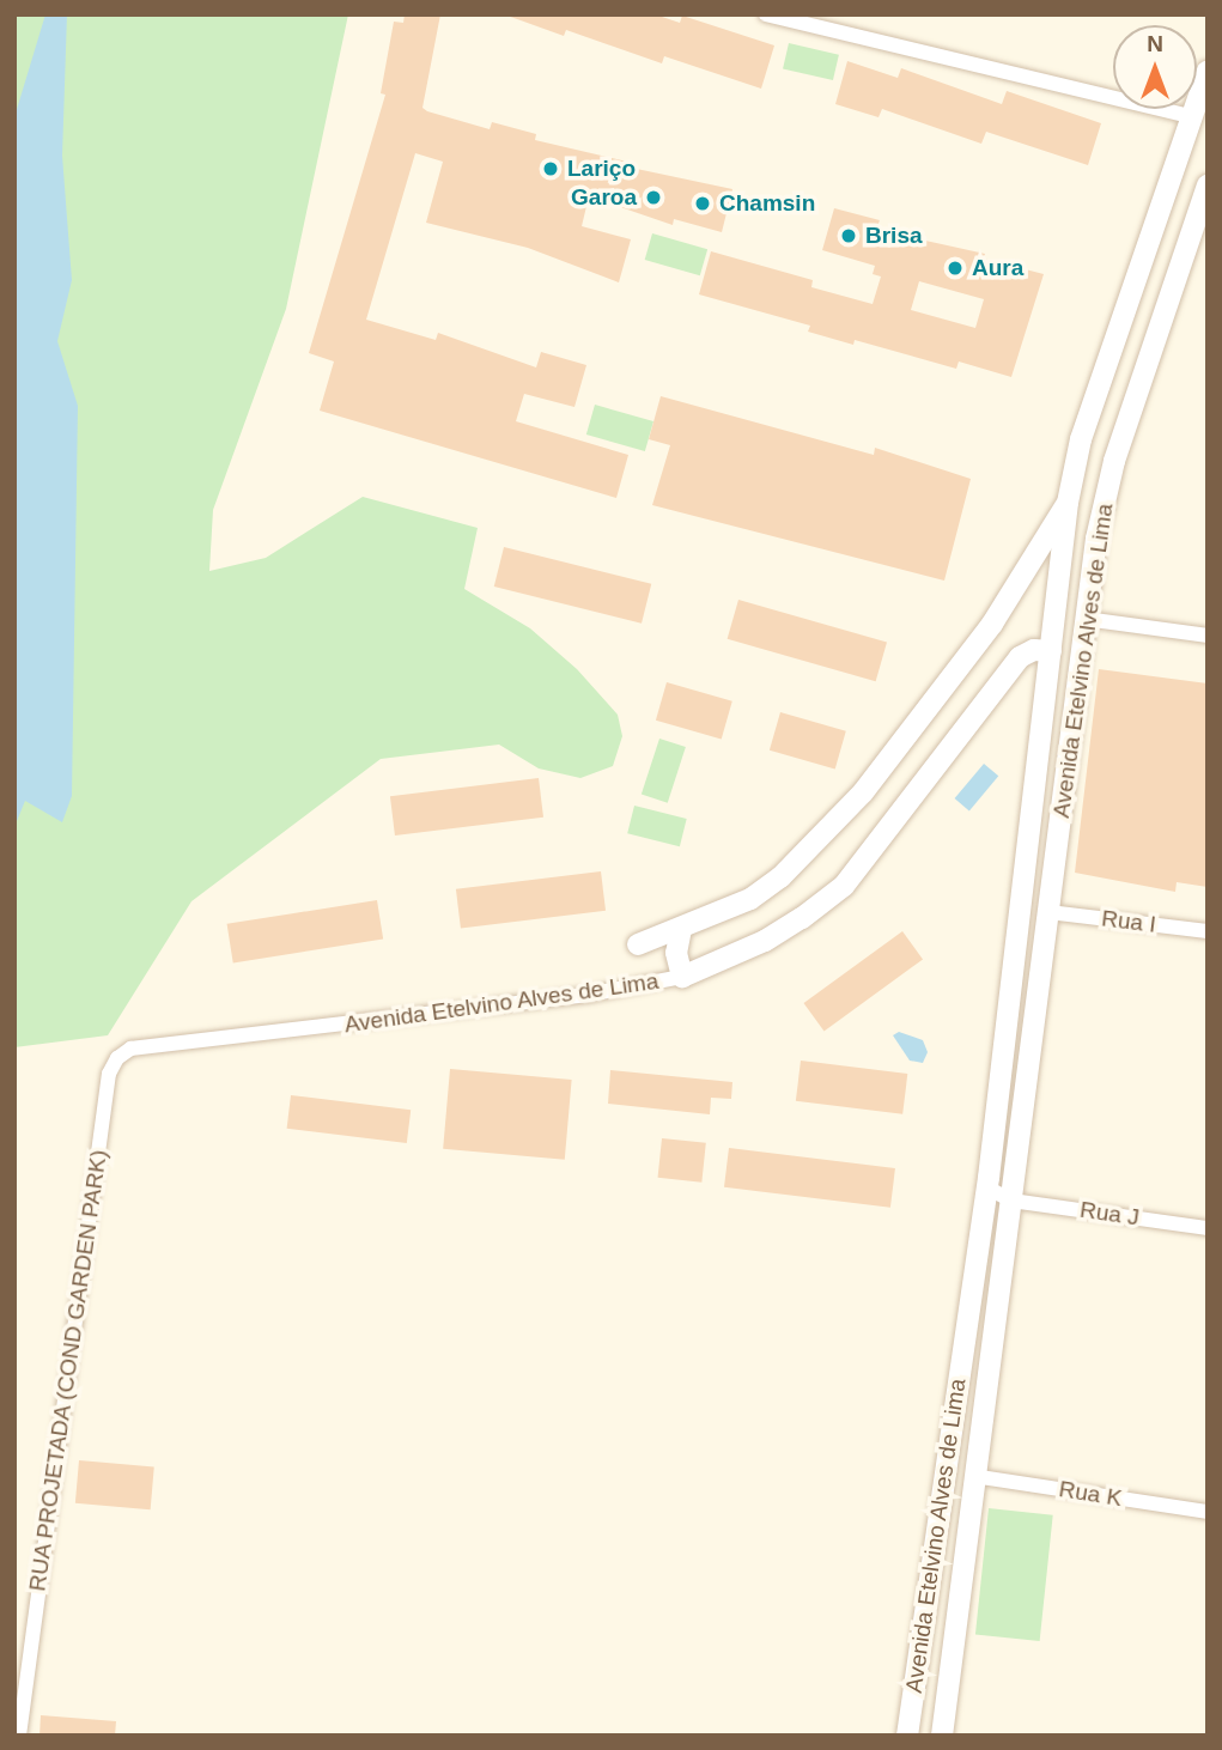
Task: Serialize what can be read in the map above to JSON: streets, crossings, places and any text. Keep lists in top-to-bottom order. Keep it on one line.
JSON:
{"streets":{"main road":["Avenida Etelvino Alves de Lima"],"street":["Rua I","Rua J","RUA PROJETADA (COND GARDEN PARK)","Rua K"]},"crossings":[["Avenida Etelvino Alves de Lima","Rua I"],["Avenida Etelvino Alves de Lima","Rua J"],["Avenida Etelvino Alves de Lima","RUA PROJETADA (COND GARDEN PARK)"],["Avenida Etelvino Alves de Lima","Rua K"]],"places":["Lariço","Garoa","Chamsin","Brisa","Aura"],"north":"top"}
